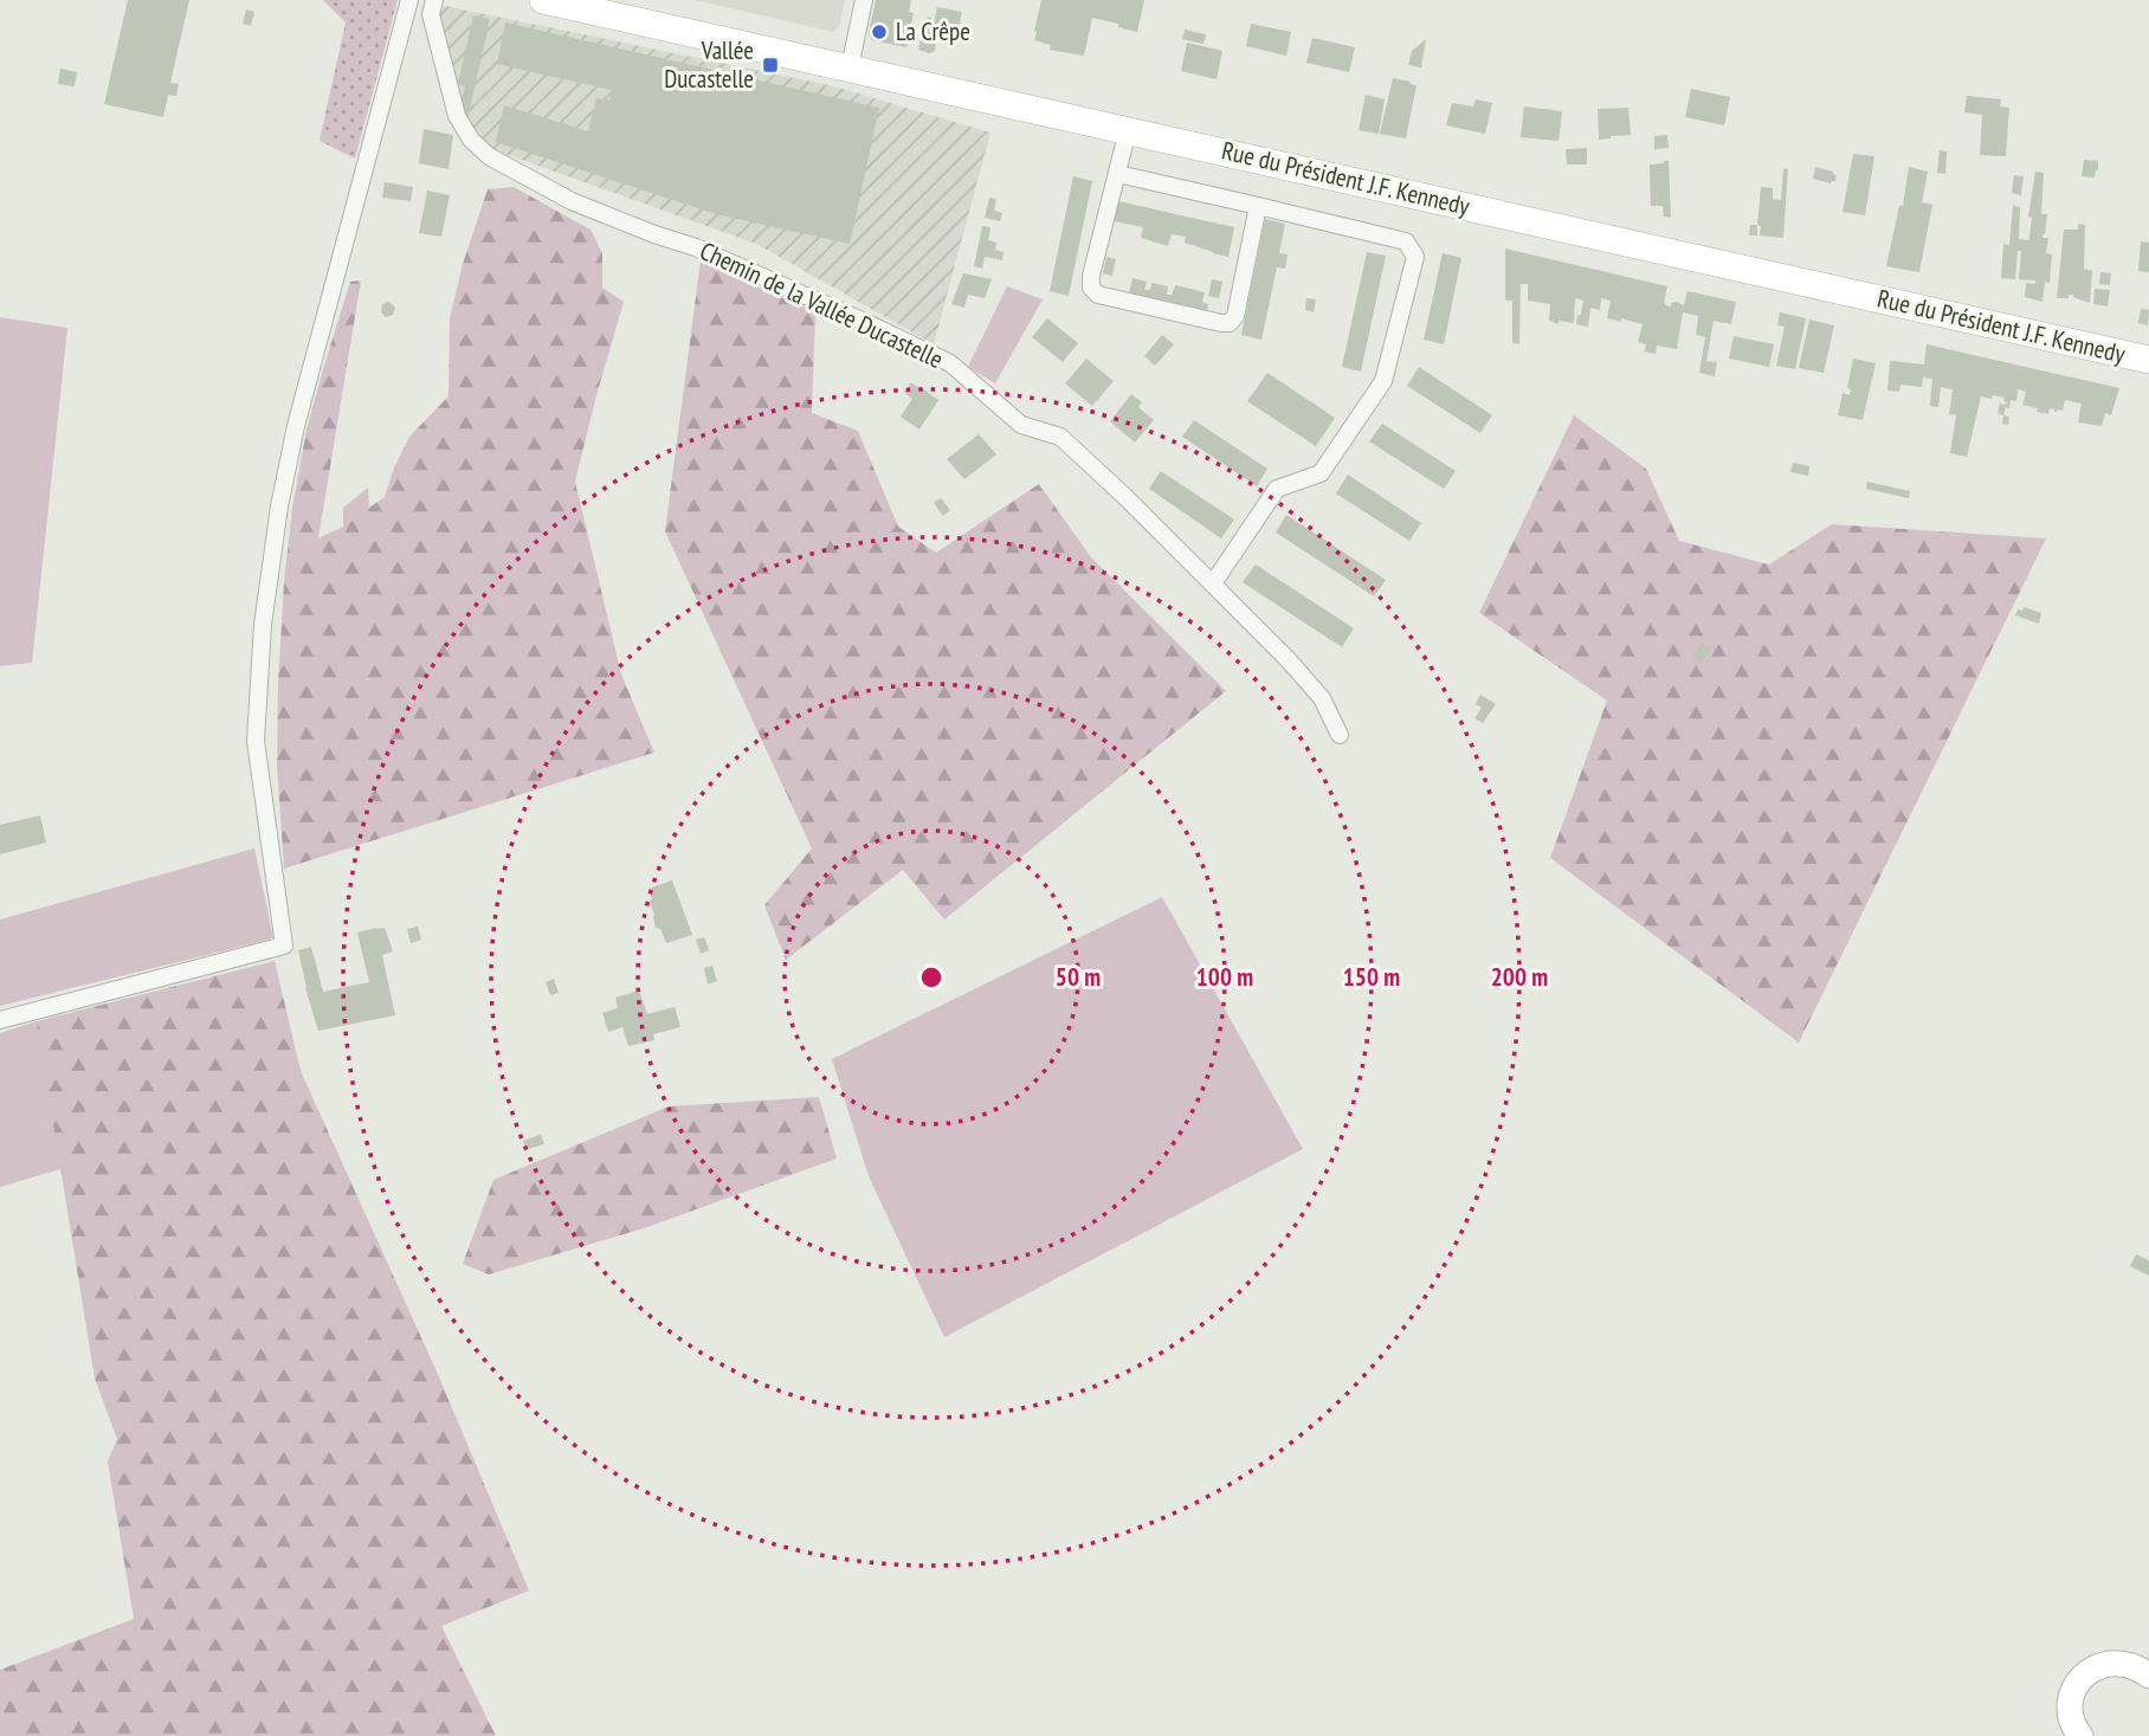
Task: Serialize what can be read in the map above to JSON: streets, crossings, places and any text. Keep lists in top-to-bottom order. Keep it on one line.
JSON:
{"streets":{"main road":["Rue du Président J.F. Kennedy"],"street":["Chemin de la Vallée Ducastelle"]},"places":{"other":["La Crêpe"],"transit":["Vallée Ducastelle"]},"rings":["50 m","100 m","150 m","200 m"]}
